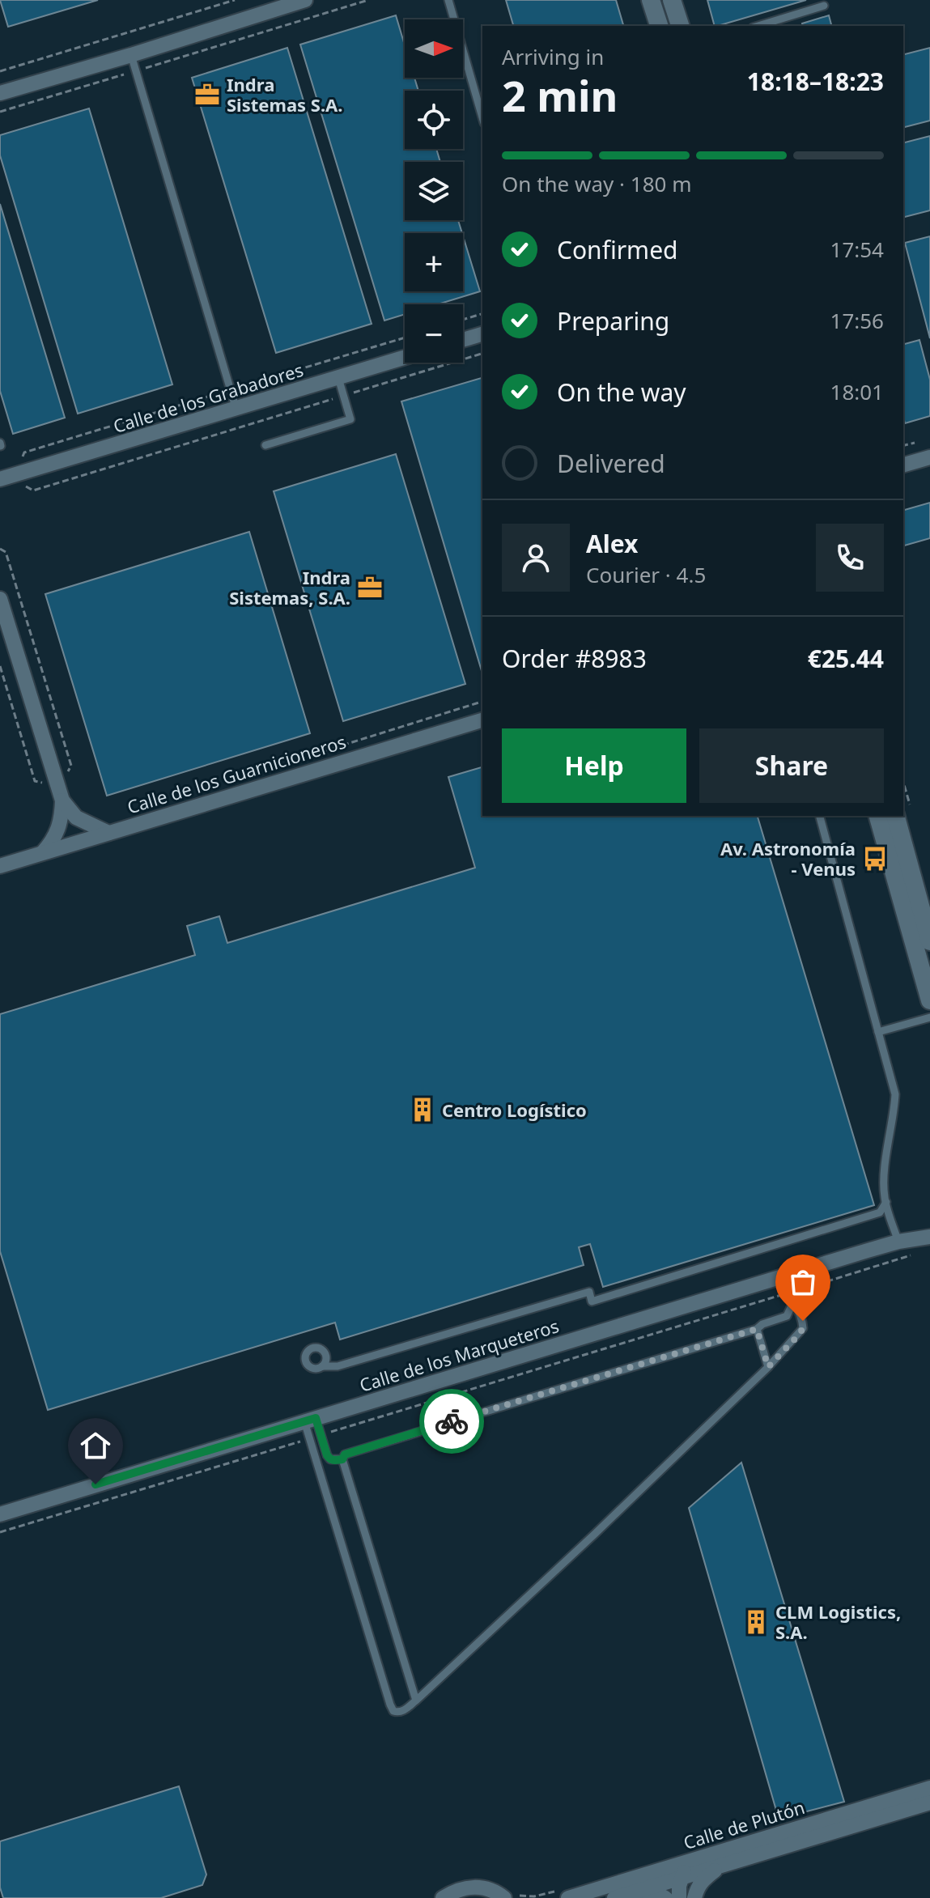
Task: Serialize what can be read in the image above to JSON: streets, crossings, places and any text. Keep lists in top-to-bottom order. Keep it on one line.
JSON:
{"streets":{"street":["Calle de los Grabadores","Calle de los Guarnicioneros","Calle de los Marqueteros","Calle de Plutón"]},"places":{"office":["Indra Sistemas S.A.","Indra Sistemas, S.A."],"bus stop":["Av. Astronomía - Venus"],"building":["Centro Logístico","CLM Logistics, S.A."]},"north":"right","page":{"map_buttons":["+","−"],"heading":["2 min","Arriving in","18:18–18:23"],"panel":["Alex","Courier · 4.5","Order #8983","€25.44"],"bar":"On the way · 180 m","list":[["Confirmed","17:54"],["Preparing","17:56"],["On the way","18:01"],"Delivered"],"buttons":["Help","Share"]}}
